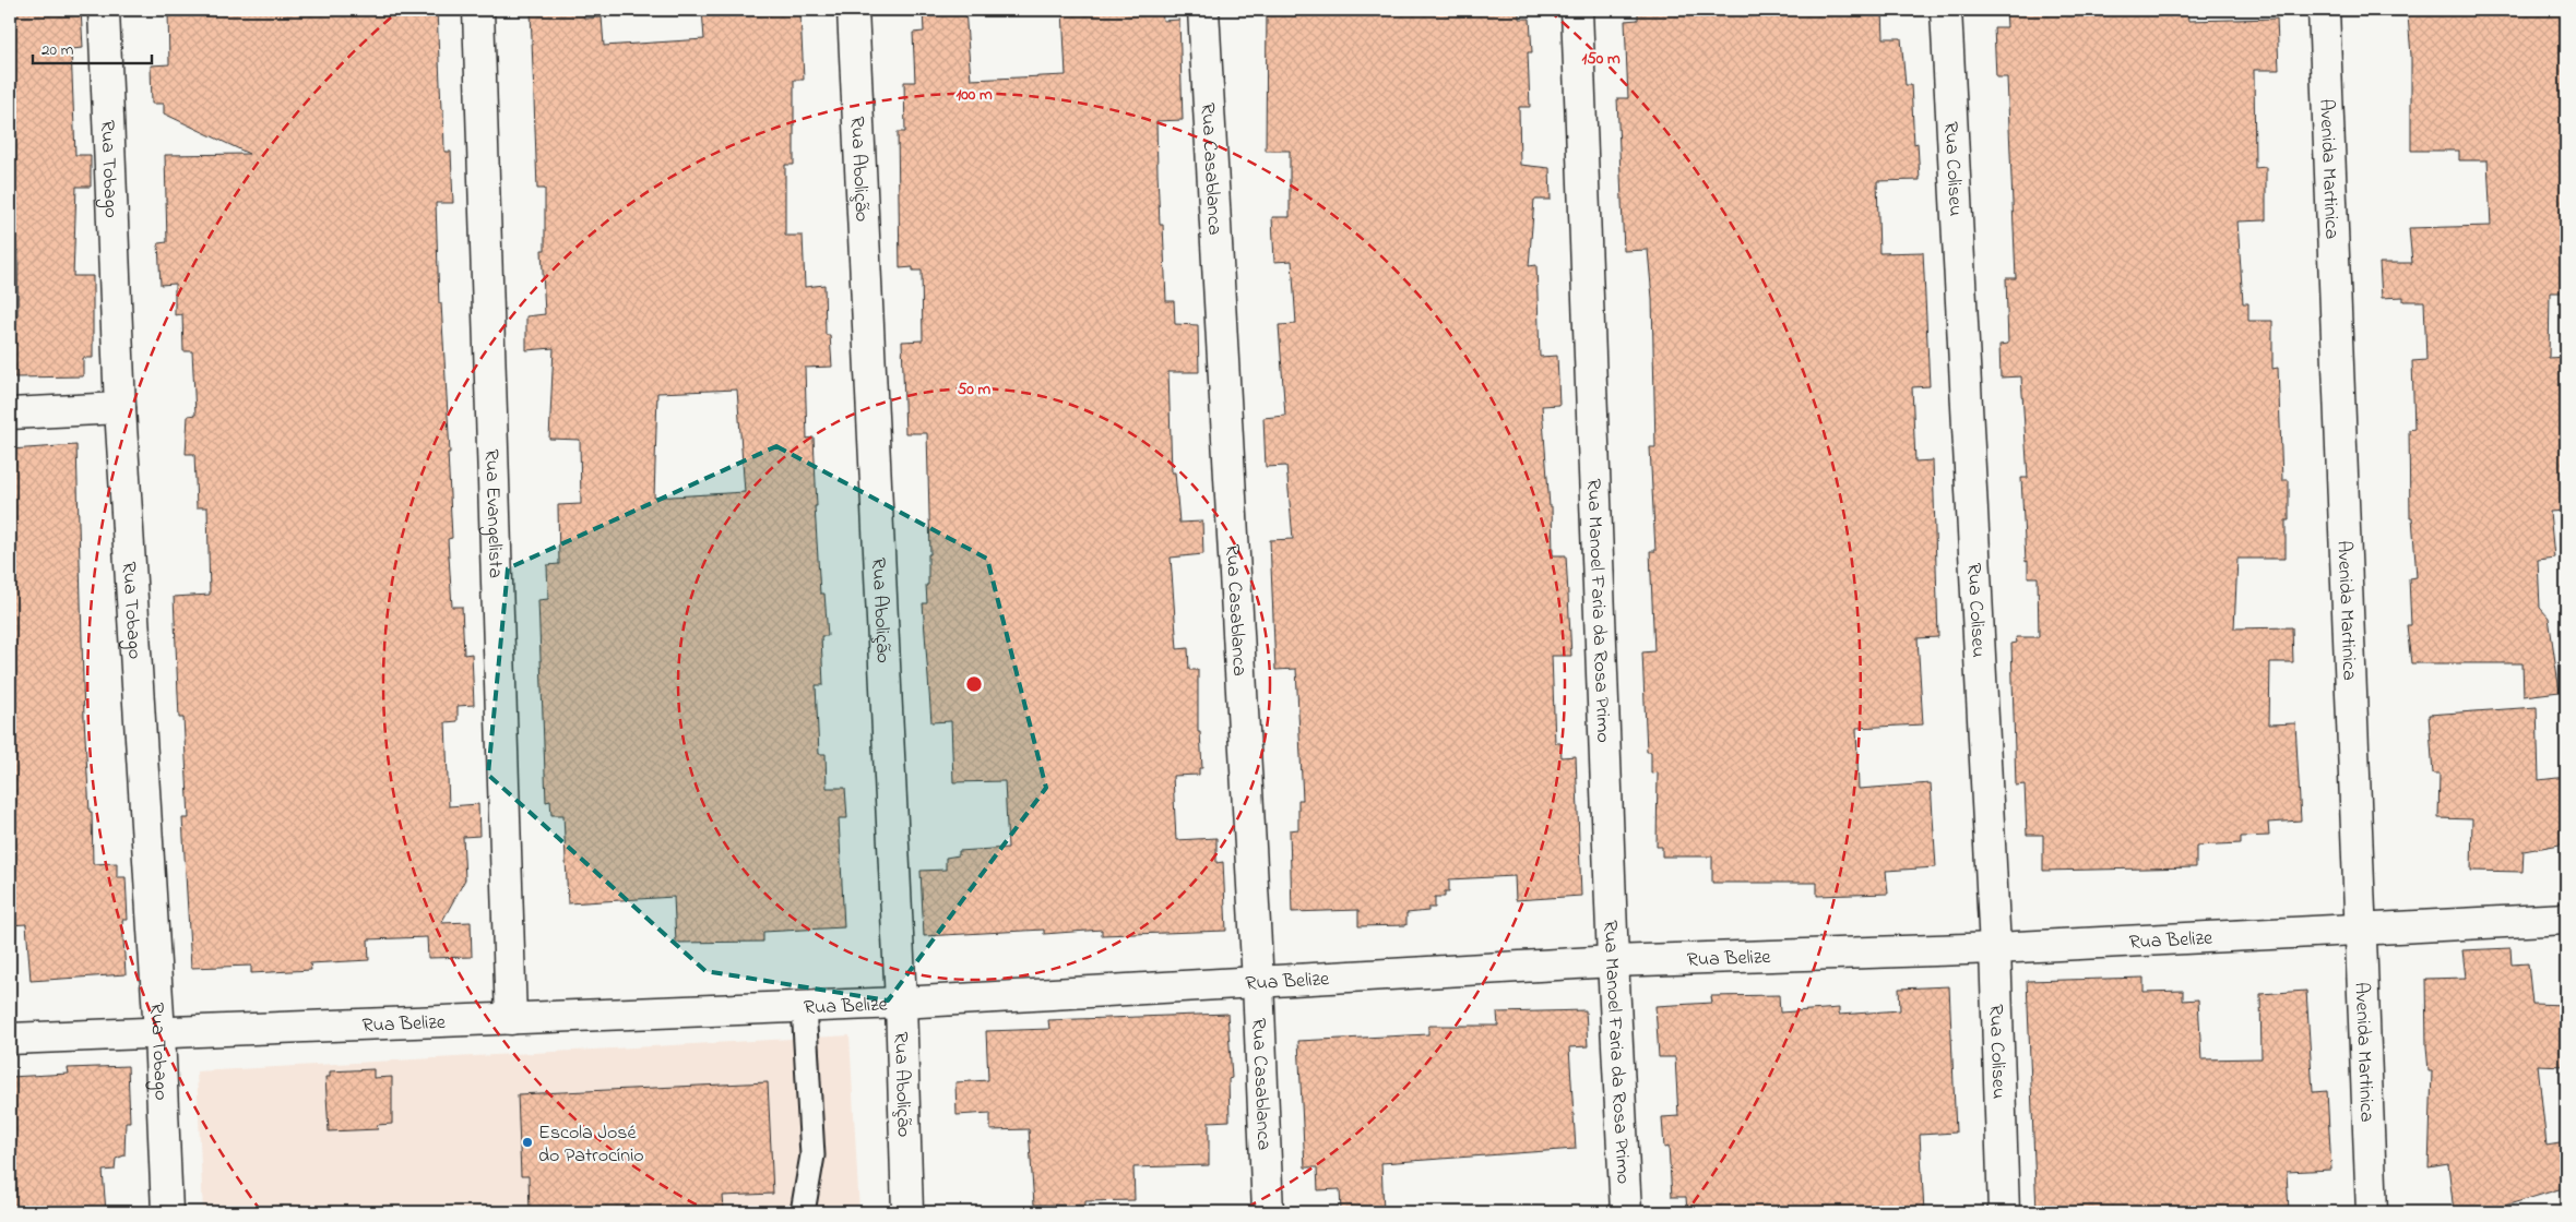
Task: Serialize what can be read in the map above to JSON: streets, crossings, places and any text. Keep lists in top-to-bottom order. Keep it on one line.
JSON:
{"streets":{"street":["Rua Abolição","Rua Coliseu","Avenida Martinica","Rua Tobago","Rua Casablanca","Rua Evangelista","Rua Manoel Faria da Rosa Primo","Rua Belize"]},"crossings":[["Rua Abolição","Rua Belize"],["Rua Coliseu","Rua Belize"],["Avenida Martinica","Rua Belize"],["Rua Tobago","Rua Belize"],["Rua Casablanca","Rua Belize"],["Rua Evangelista","Rua Belize"],["Rua Manoel Faria da Rosa Primo","Rua Belize"]],"places":["Escola José do Patrocínio"],"scale_bar":"20 m","rings":["150 m","100 m","50 m"]}
